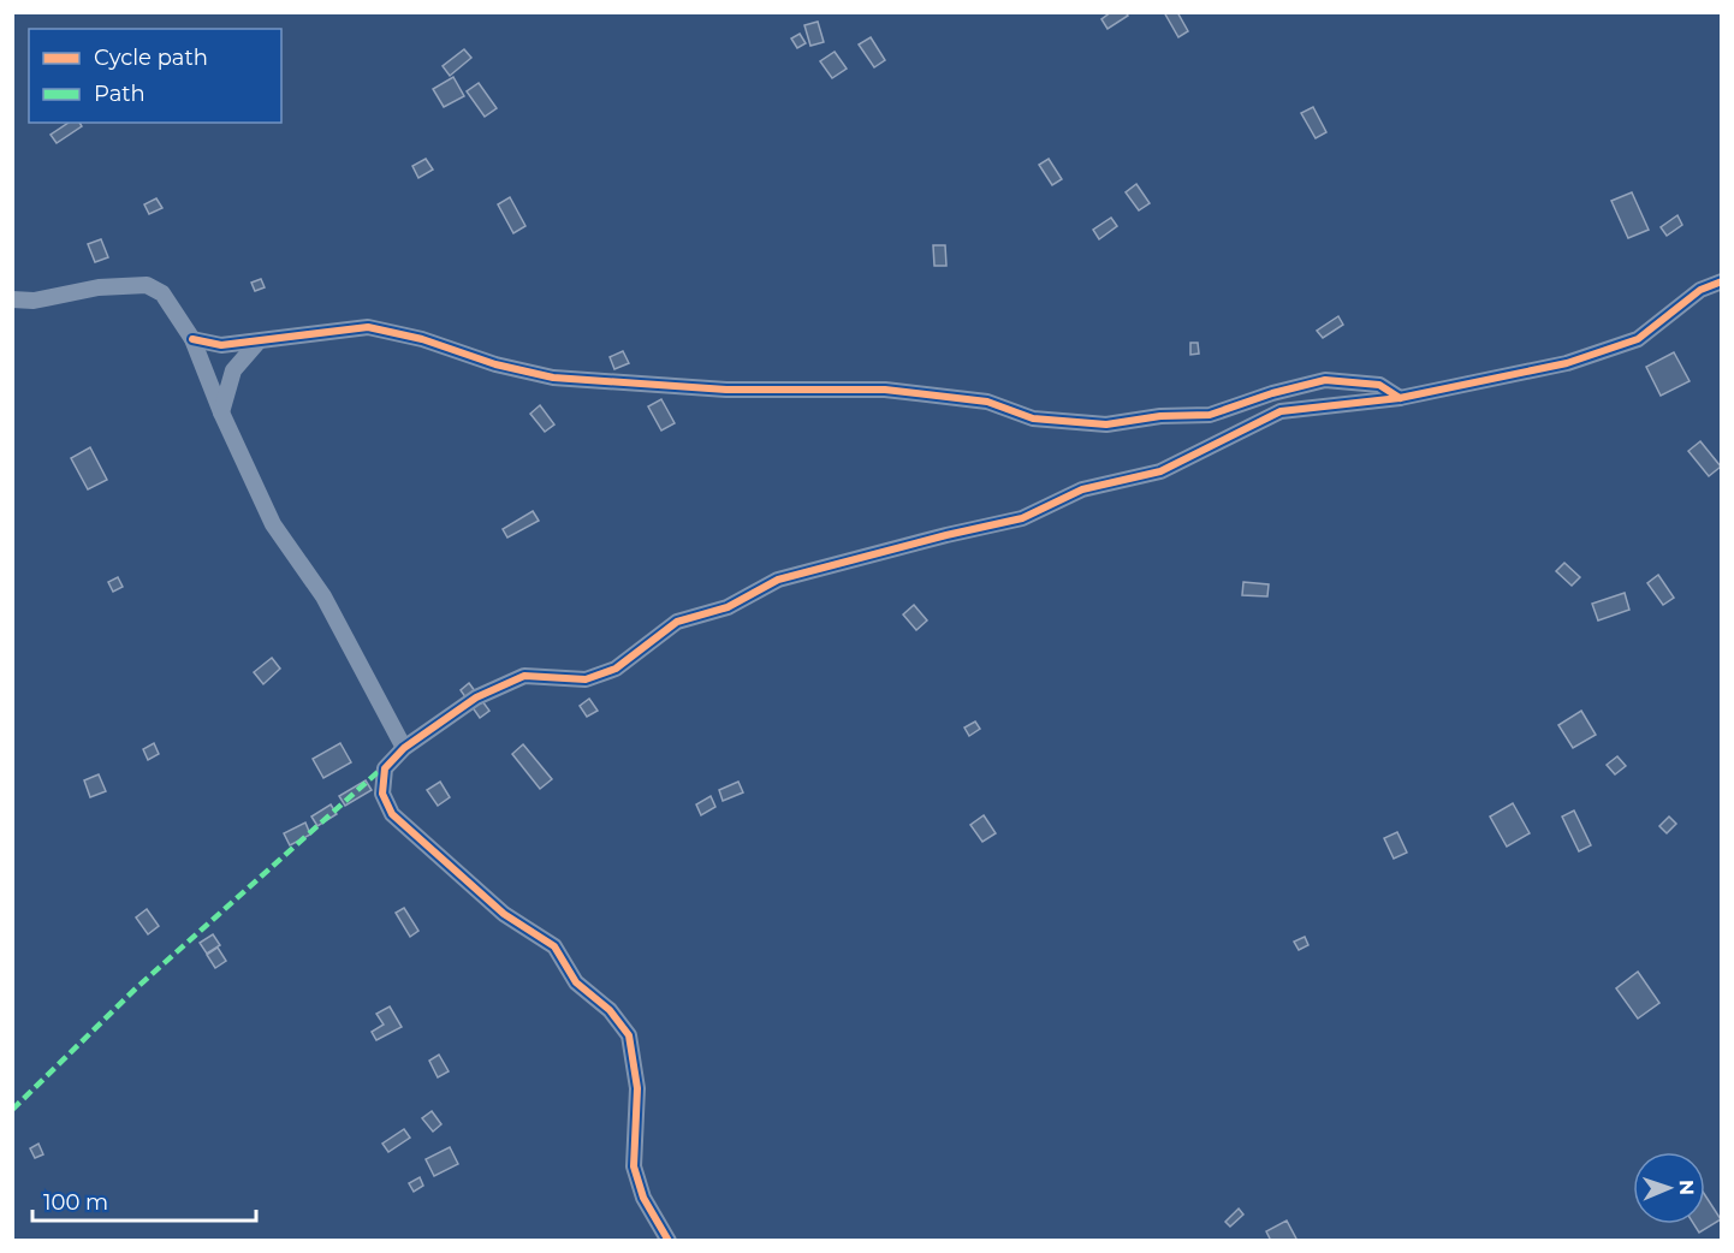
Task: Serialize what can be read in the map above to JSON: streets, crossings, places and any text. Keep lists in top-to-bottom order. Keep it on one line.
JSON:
{"legend":["Cycle path","Path"],"scale_bar":"100 m","north":"right"}
